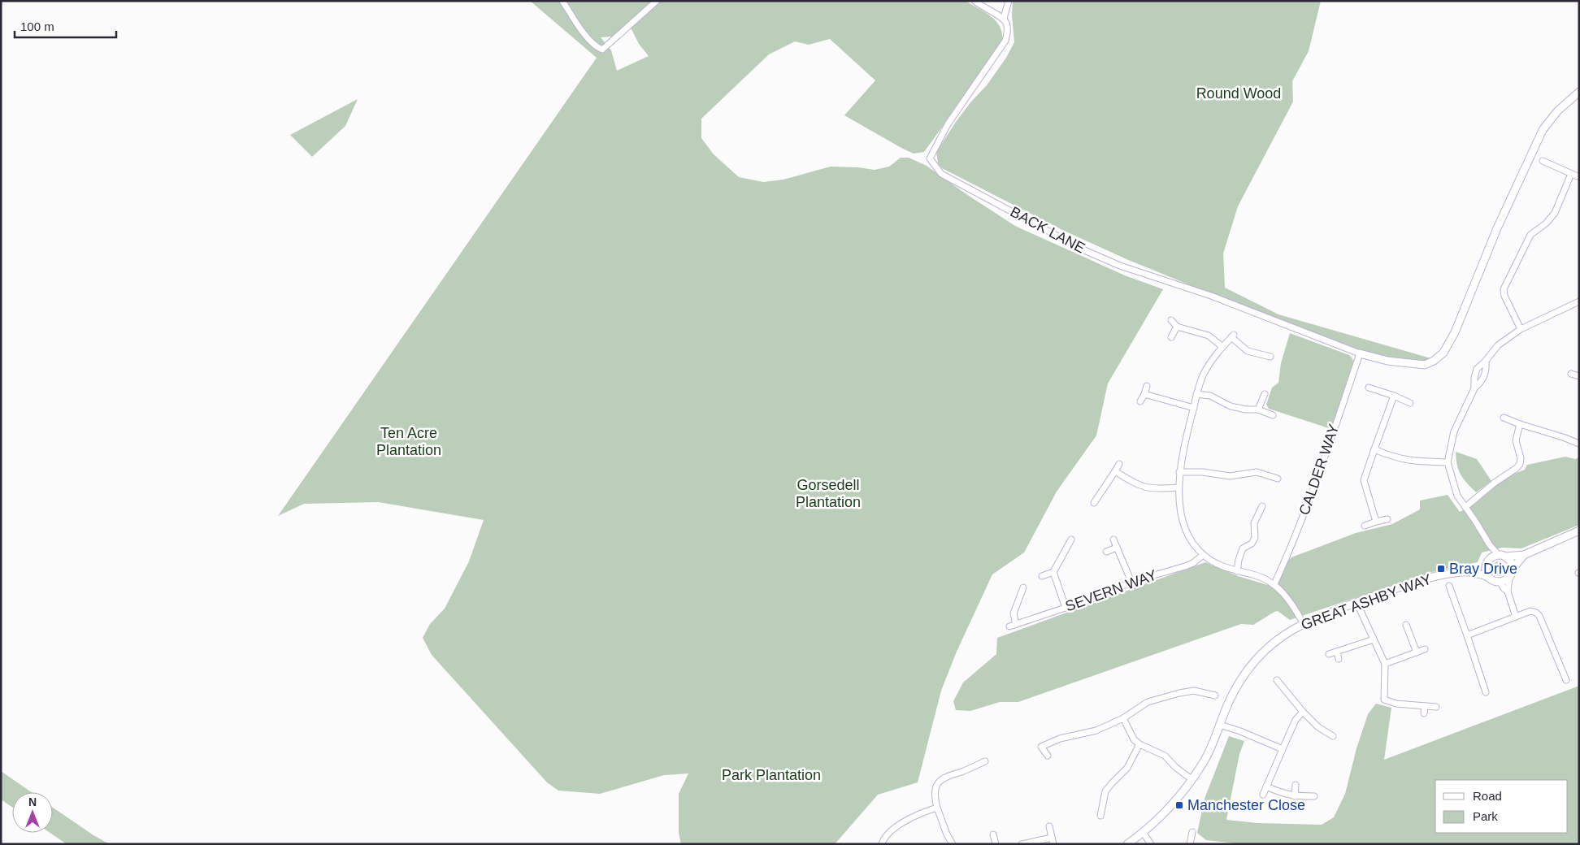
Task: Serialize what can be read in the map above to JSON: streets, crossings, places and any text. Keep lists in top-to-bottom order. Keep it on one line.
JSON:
{"streets":{"street":["BACK LANE","CALDER WAY","SEVERN WAY","GREAT ASHBY WAY"]},"crossings":[["BACK LANE","CALDER WAY"]],"parks":["Round Wood","Ten Acre Plantation","Gorsedell Plantation","Park Plantation"],"places":{"transit":["Bray Drive","Manchester Close"]},"legend":["Road","Park"],"scale_bar":"100 m","north":"top"}
